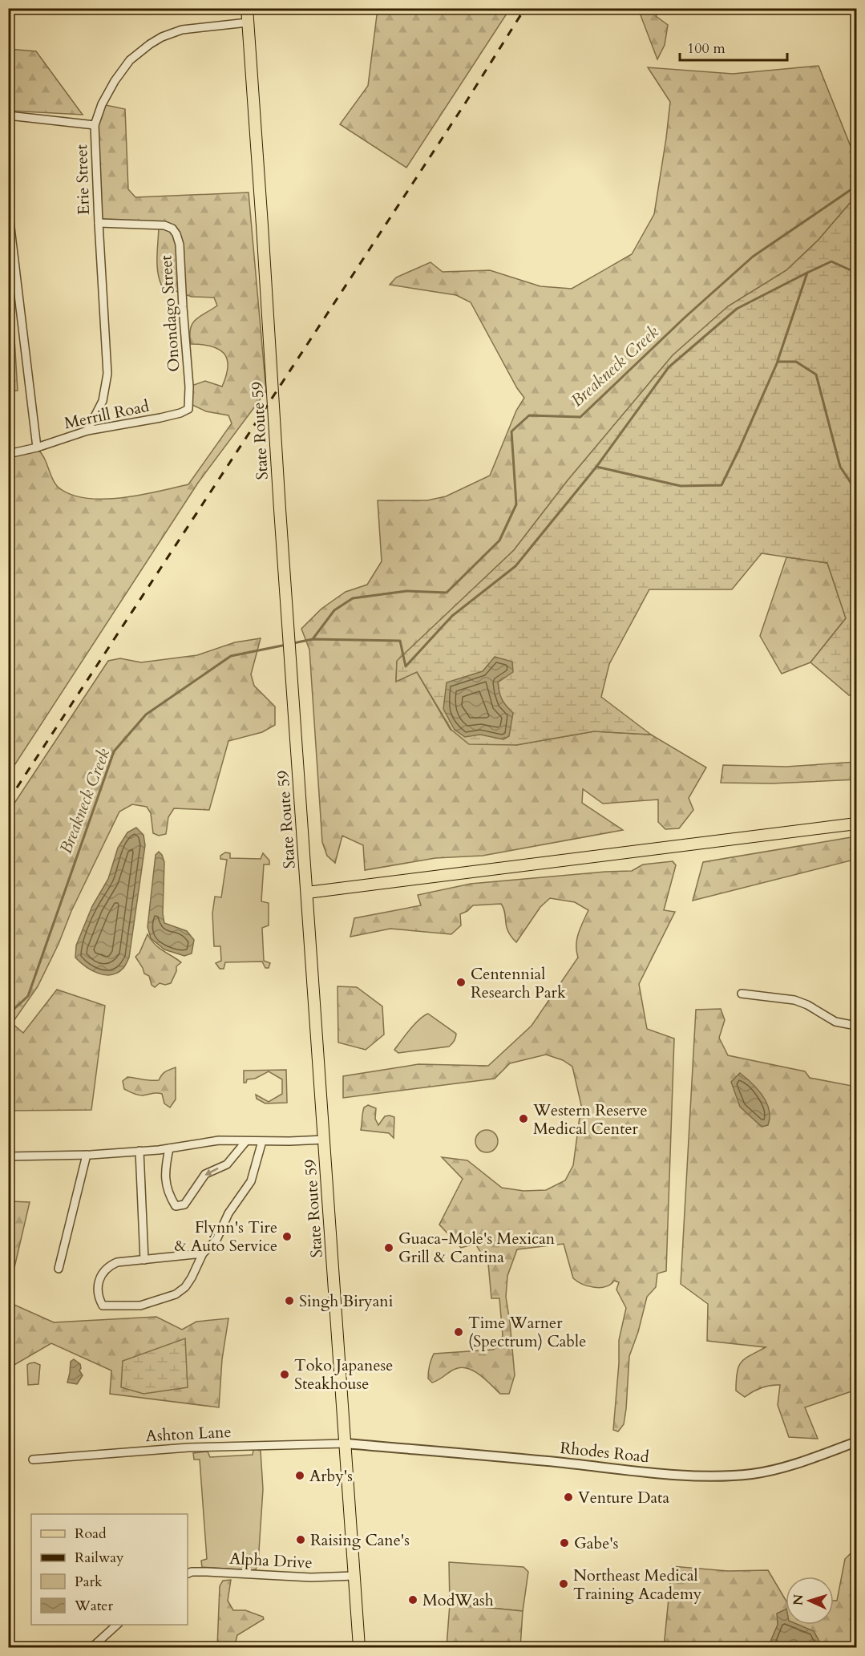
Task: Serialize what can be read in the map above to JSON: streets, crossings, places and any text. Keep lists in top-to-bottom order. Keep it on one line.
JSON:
{"streets":{"main road":["State Route 59"],"street":["Erie Street","Onondago Street","Merrill Road","Ashton Lane","Rhodes Road","Alpha Drive"]},"crossings":[["Erie Street","Onondago Street"],["Erie Street","Merrill Road"],["Erie Street","State Route 59"],["Onondago Street","Merrill Road"],["State Route 59","Ashton Lane"],["State Route 59","Rhodes Road"],["State Route 59","Alpha Drive"],["Ashton Lane","Rhodes Road"]],"water":["Breakneck Creek"],"places":["Centennial Research Park","Western Reserve Medical Center","Flynn's Tire & Auto Service","Guaca-Mole's Mexican Grill & Cantina","Singh Biryani","Time Warner (Spectrum) Cable","Toko Japanese Steakhouse","Arby's","Venture Data","Raising Cane's","Gabe's","Northeast Medical Training Academy","ModWash"],"legend":["Road","Railway","Park","Water"],"scale_bar":"100 m","north":"left"}
